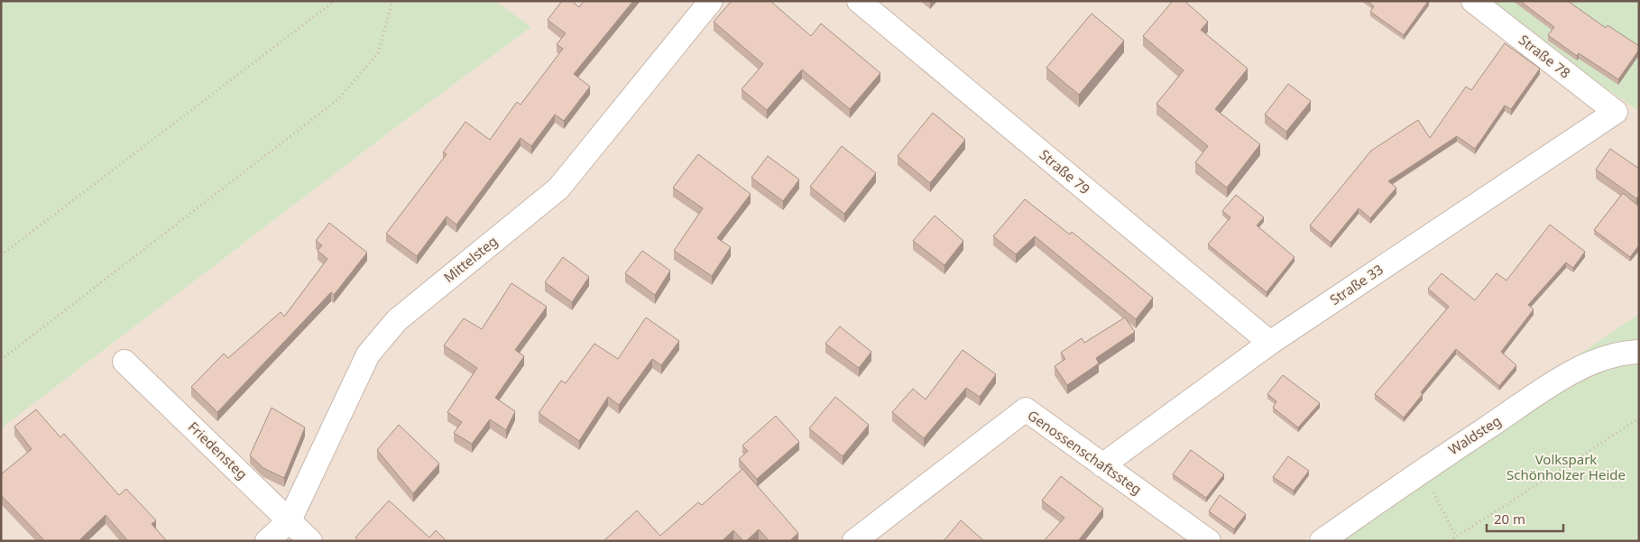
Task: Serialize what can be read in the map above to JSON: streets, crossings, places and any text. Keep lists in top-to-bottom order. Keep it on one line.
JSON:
{"streets":{"street":["Straße 78","Straße 79","Mittelsteg","Straße 33","Waldsteg","Friedensteg","Genossenschaftssteg"]},"crossings":[["Straße 78","Straße 33"],["Straße 79","Straße 33"],["Mittelsteg","Friedensteg"],["Straße 33","Genossenschaftssteg"]],"parks":["Volkspark Schönholzer Heide"],"scale_bar":"20 m"}
